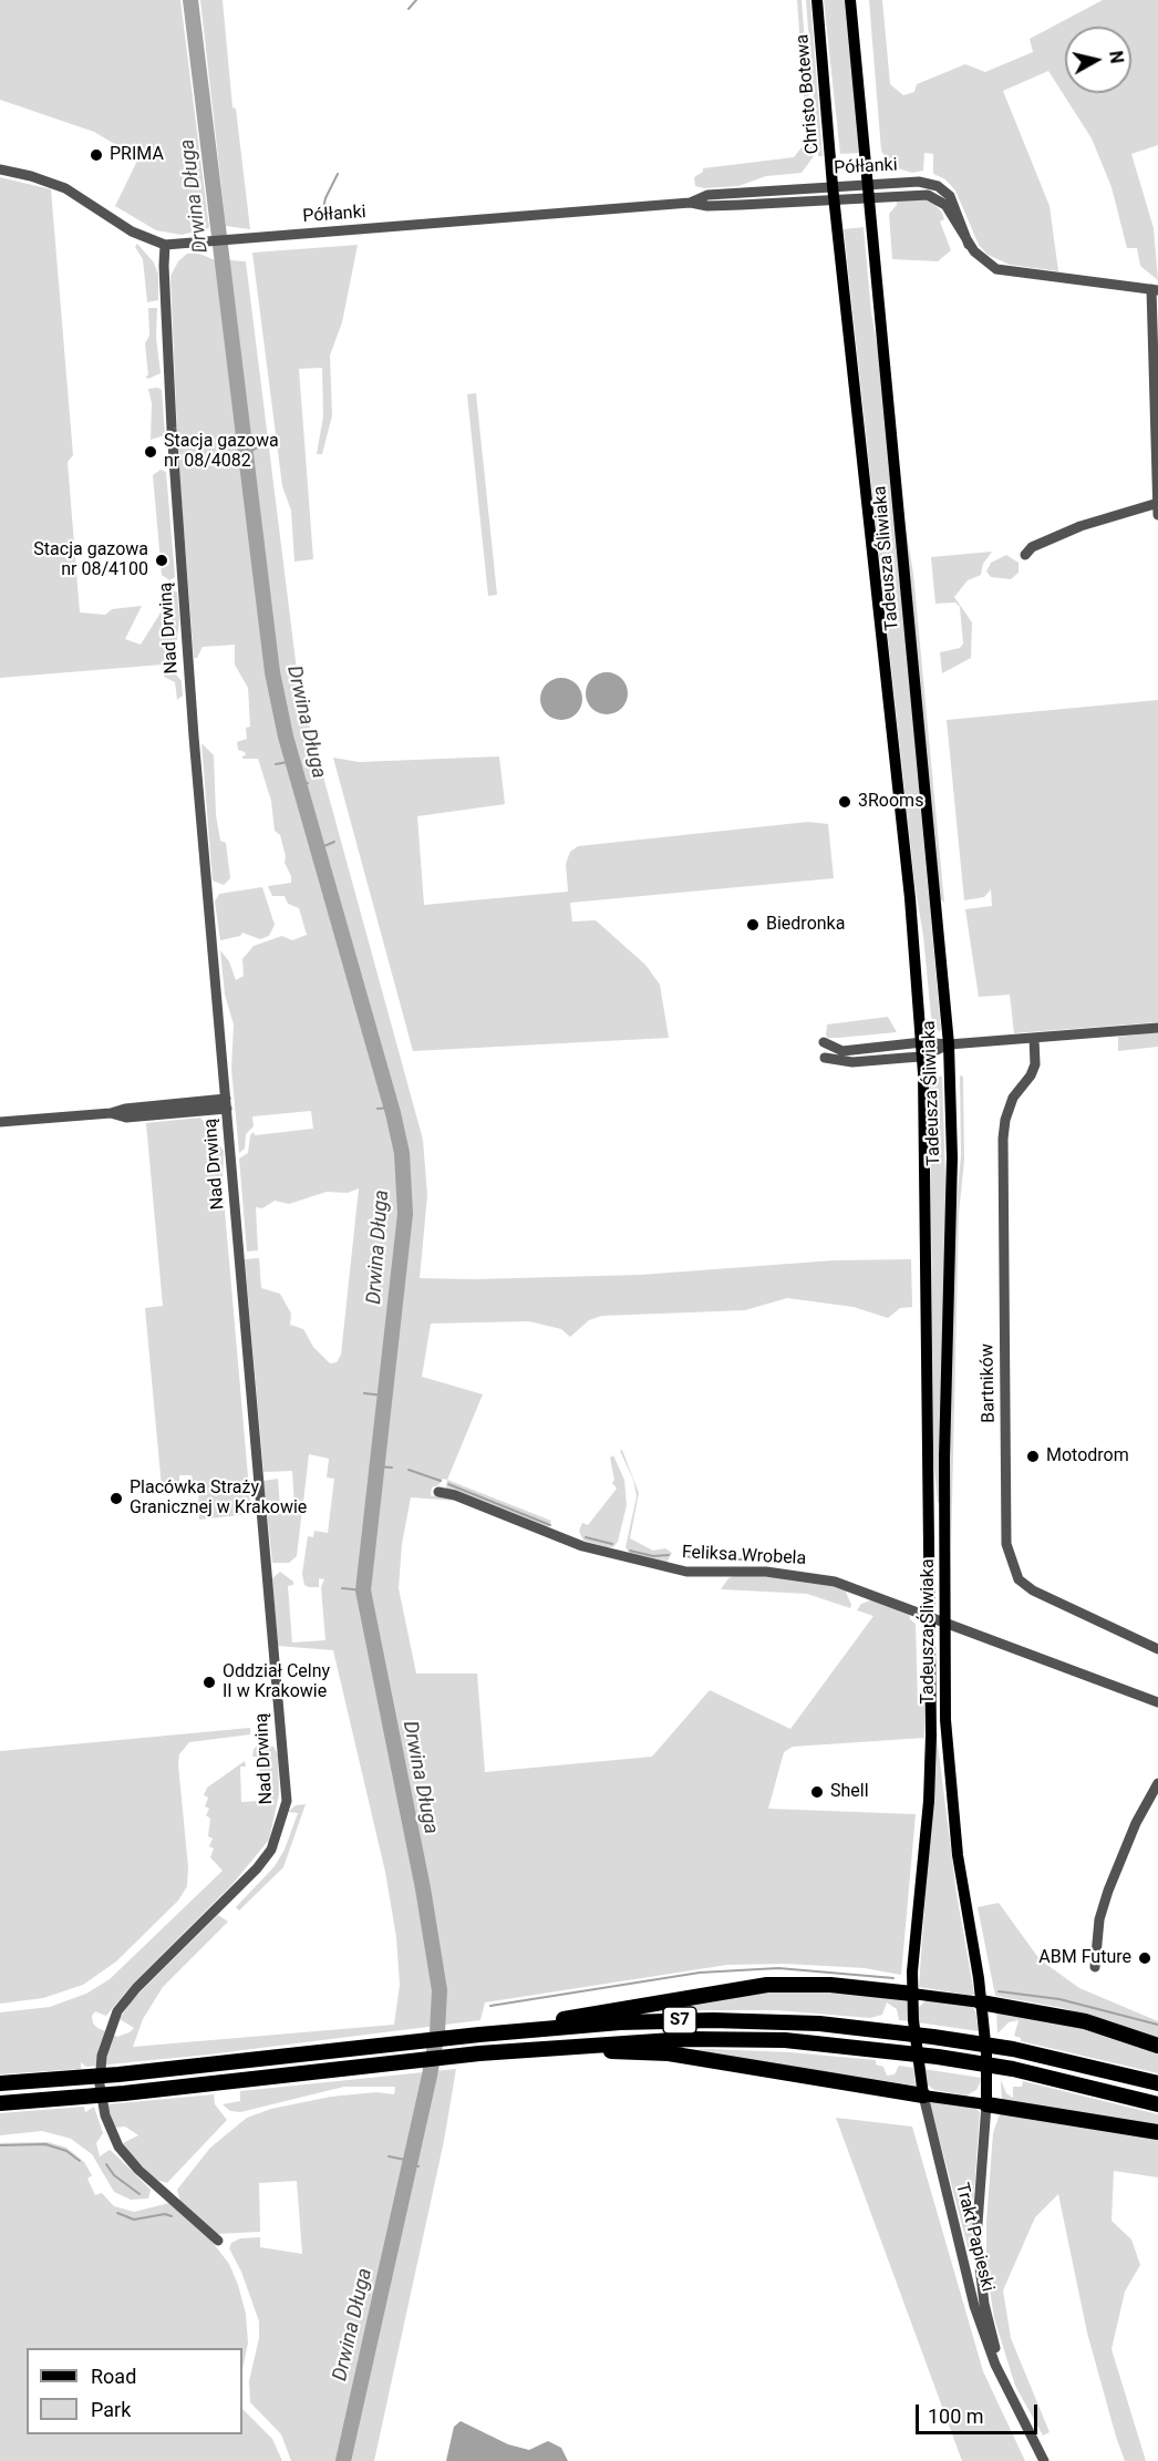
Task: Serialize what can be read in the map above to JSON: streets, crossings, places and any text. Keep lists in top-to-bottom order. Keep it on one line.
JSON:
{"streets":{"highway":["S7"],"main road":["Christo Botewa","Tadeusza Śliwiaka"],"street":["Półłanki","Nad Drwiną","Bartników","Feliksa Wrobela","Trakt Papieski"]},"crossings":[["Christo Botewa","Półłanki"],["Christo Botewa","Tadeusza Śliwiaka"],["Półłanki","Tadeusza Śliwiaka"],["Półłanki","Nad Drwiną"],["Tadeusza Śliwiaka","Feliksa Wrobela"],["Tadeusza Śliwiaka","Trakt Papieski"]],"water":["Drwina Długa"],"places":["PRIMA","Stacja gazowa nr 08/4082","Stacja gazowa nr 08/4100","3Rooms","Biedronka","Motodrom","Placówka Straży Granicznej w Krakowie","Oddział Celny II w Krakowie","Shell","ABM Future"],"legend":["Road","Park"],"scale_bar":"100 m","north":"right"}
